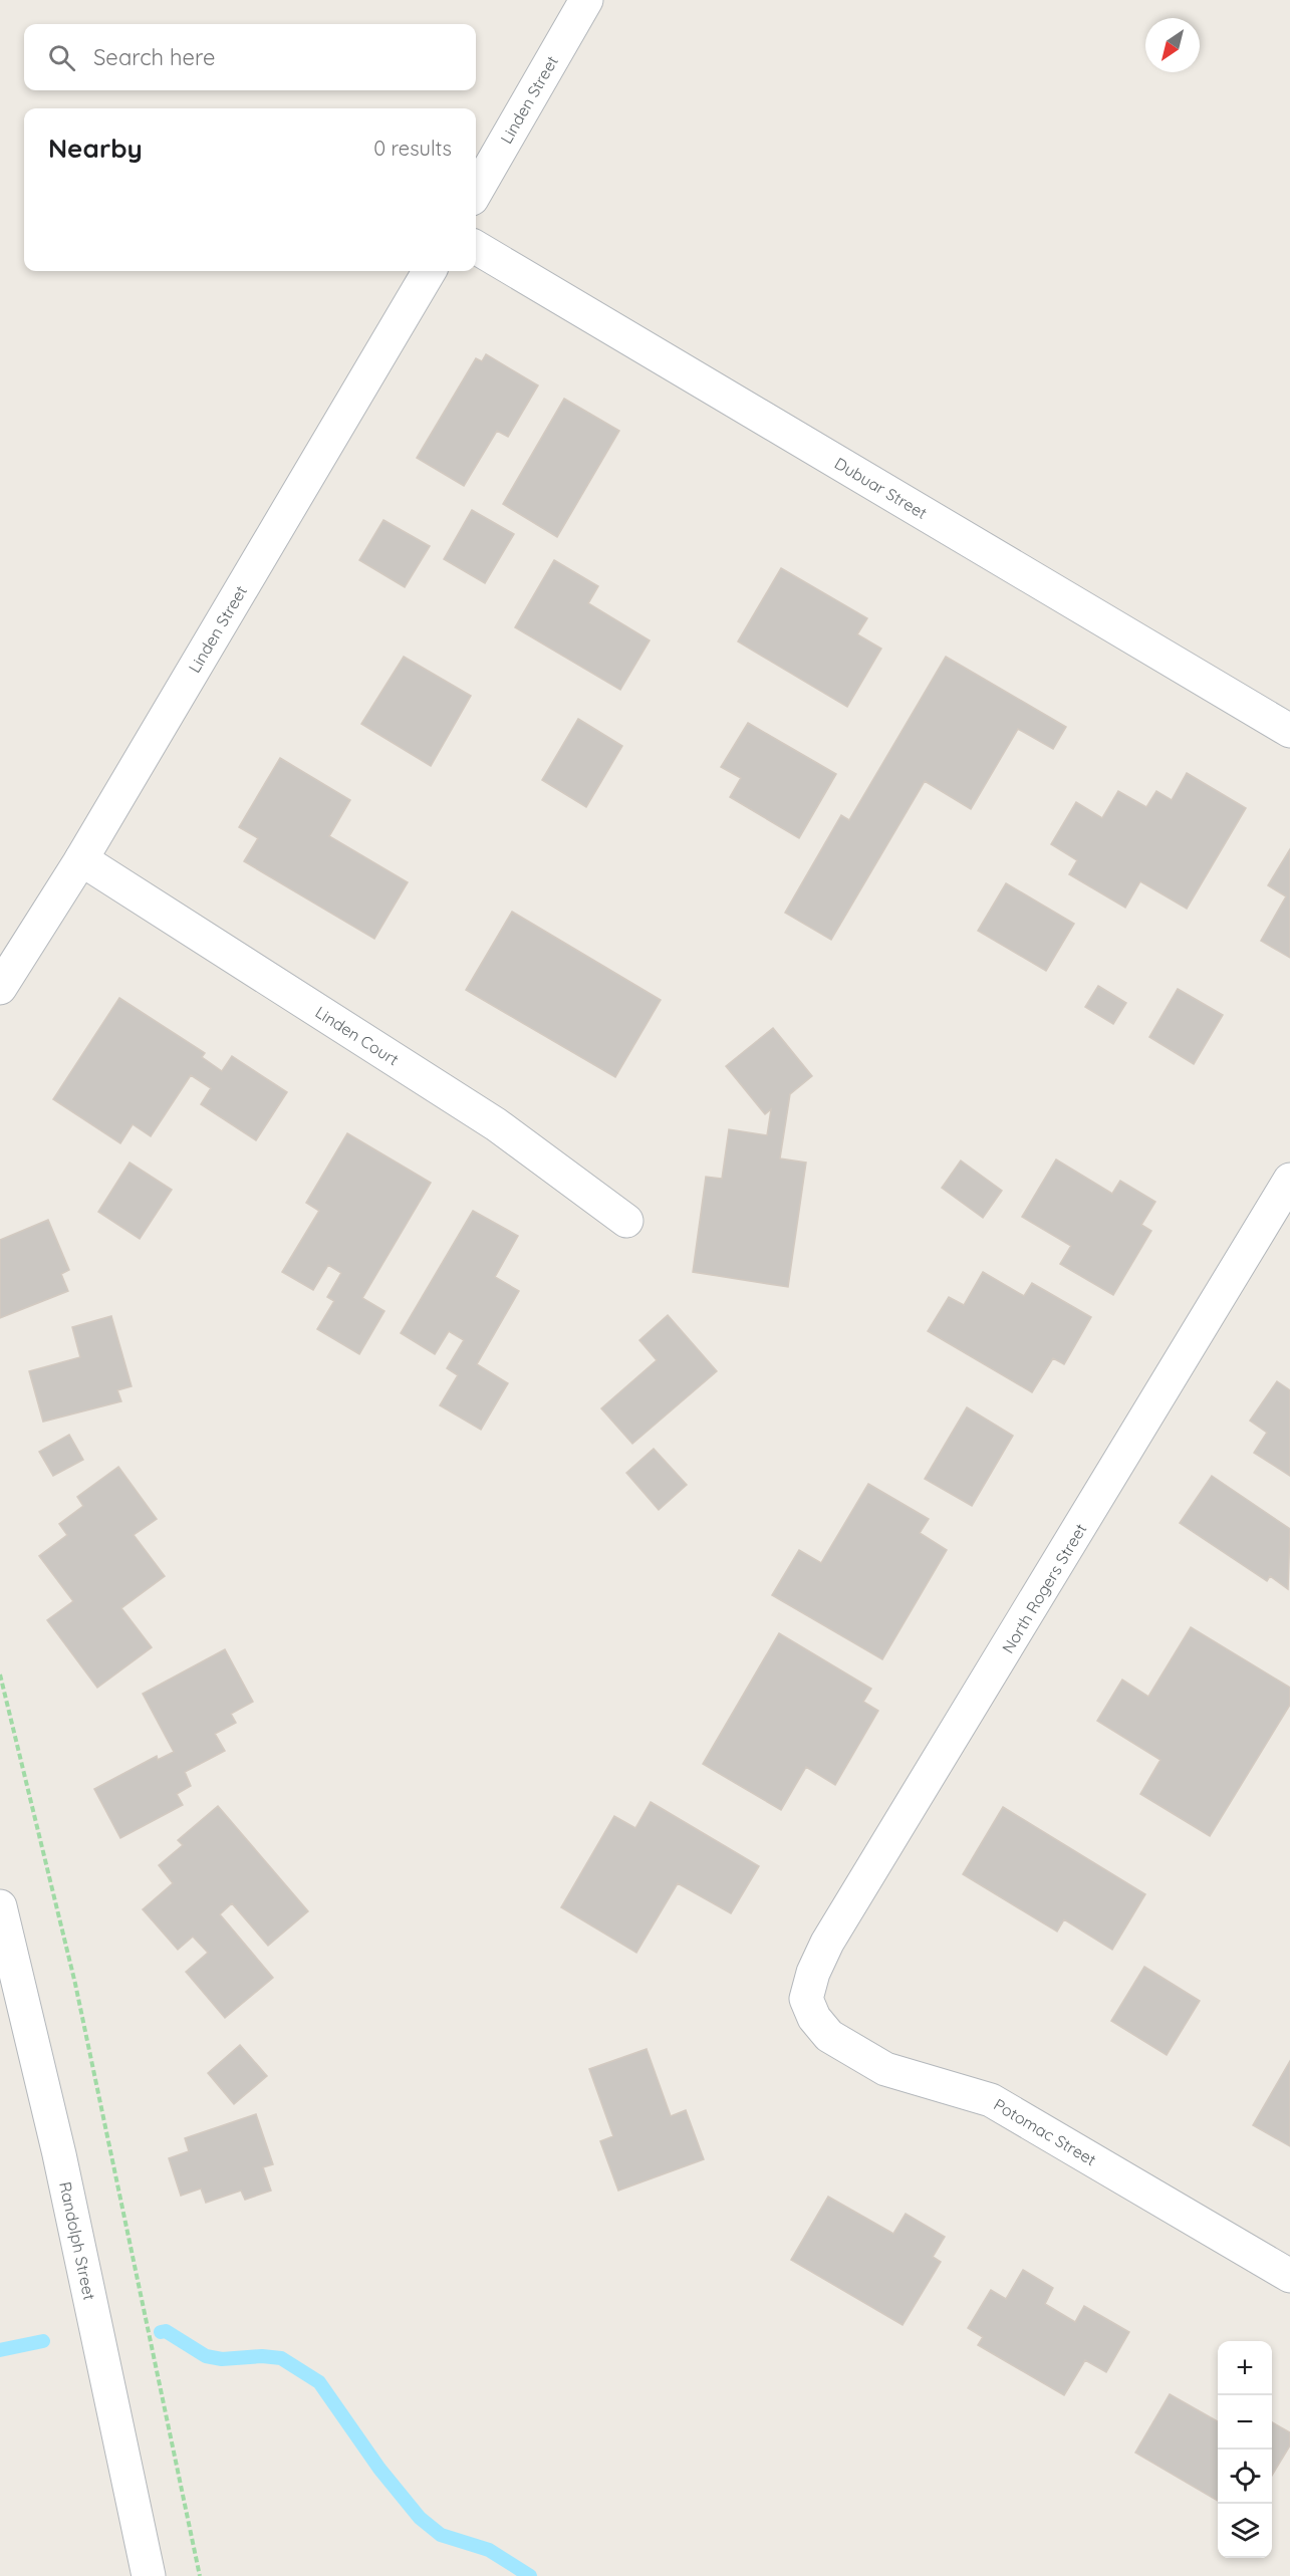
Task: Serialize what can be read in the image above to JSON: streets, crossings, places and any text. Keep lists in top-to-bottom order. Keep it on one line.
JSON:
{"streets":{"street":["Linden Street","Dubuar Street","Linden Court","North Rogers Street","Potomac Street","Randolph Street"]},"crossings":[["Linden Street","Linden Court"],["North Rogers Street","Potomac Street"]],"north":"bottom left","page":{"search":"Search here","heading":["Nearby","0 results"],"map_buttons":["+","−"]}}
